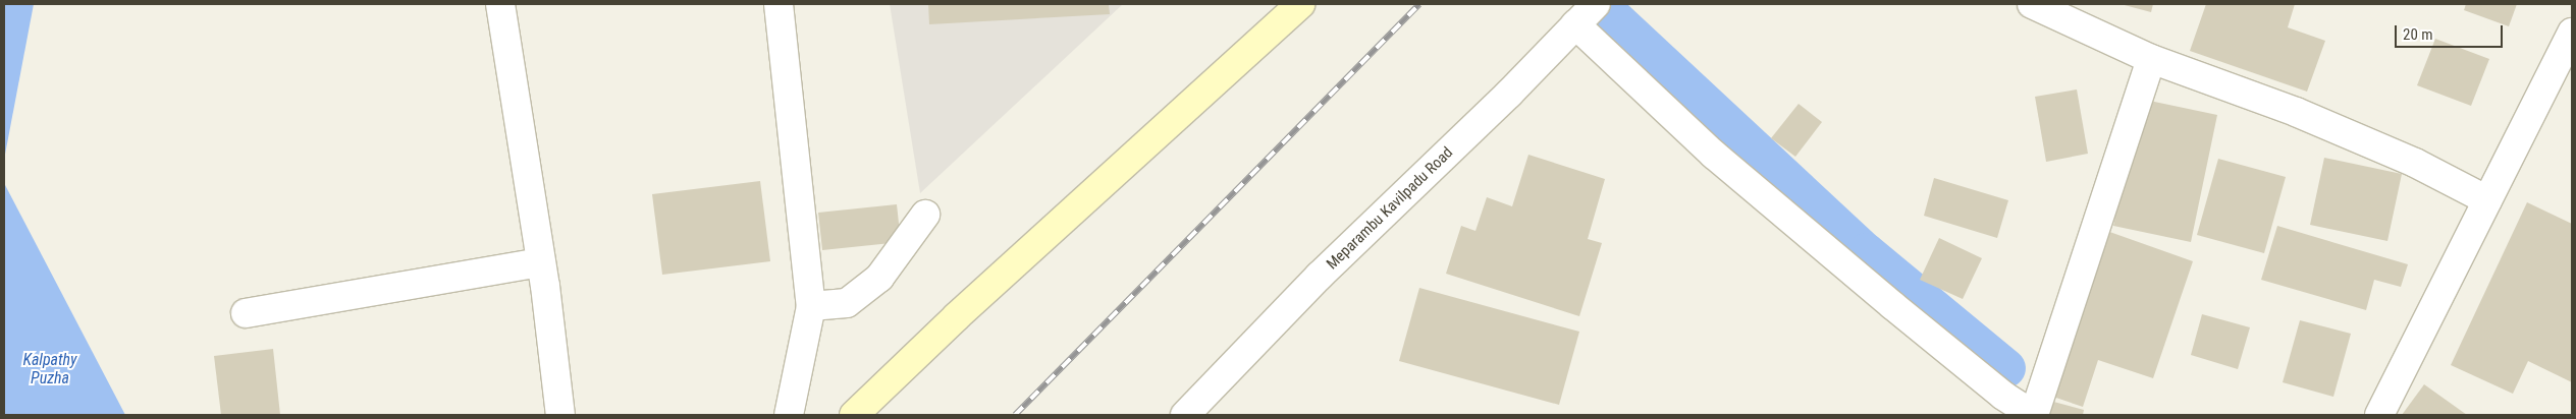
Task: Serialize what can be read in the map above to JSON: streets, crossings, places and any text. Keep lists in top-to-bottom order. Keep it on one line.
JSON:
{"streets":{"street":["Meparambu Kavilpadu Road"]},"water":["Kalpathy Puzha"],"scale_bar":"20 m"}
